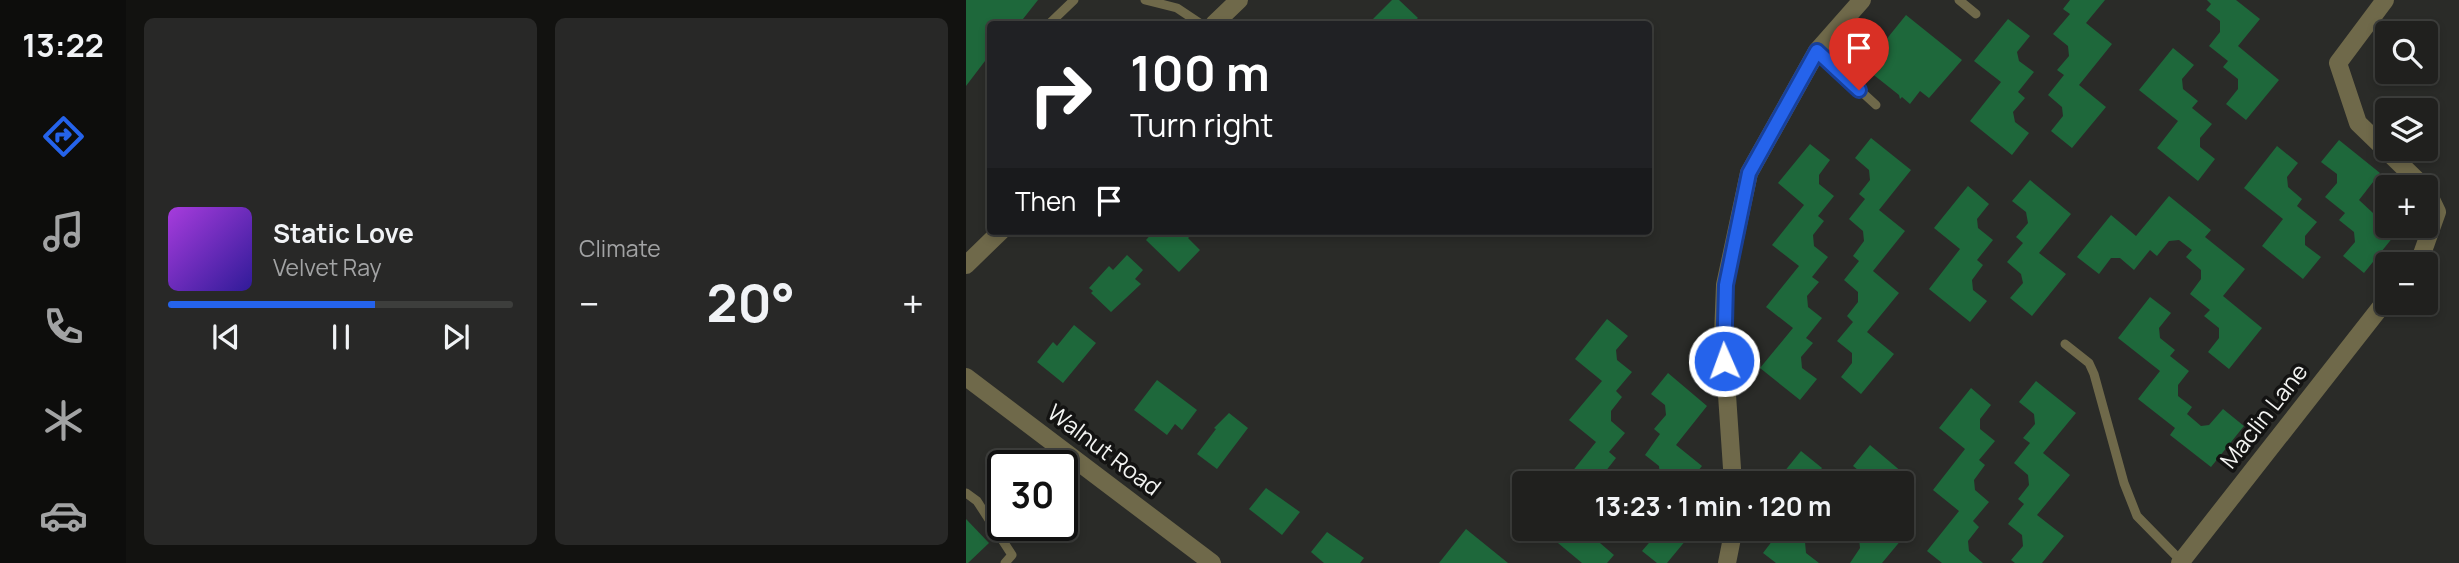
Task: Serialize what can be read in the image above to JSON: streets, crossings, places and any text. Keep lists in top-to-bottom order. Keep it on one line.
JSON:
{"streets":{"street":["Maclin Lane","Walnut Road"]},"page":{"tabs":"13:22","tile":"Climate","map_buttons":["+","−"],"turn":["100 m","Turn right"],"then":"Then","song":["Static Love","Velvet Ray"],"heat":["−","20°","+"],"limit":"30","trip":"13:23 · 1 min · 120 m"}}
